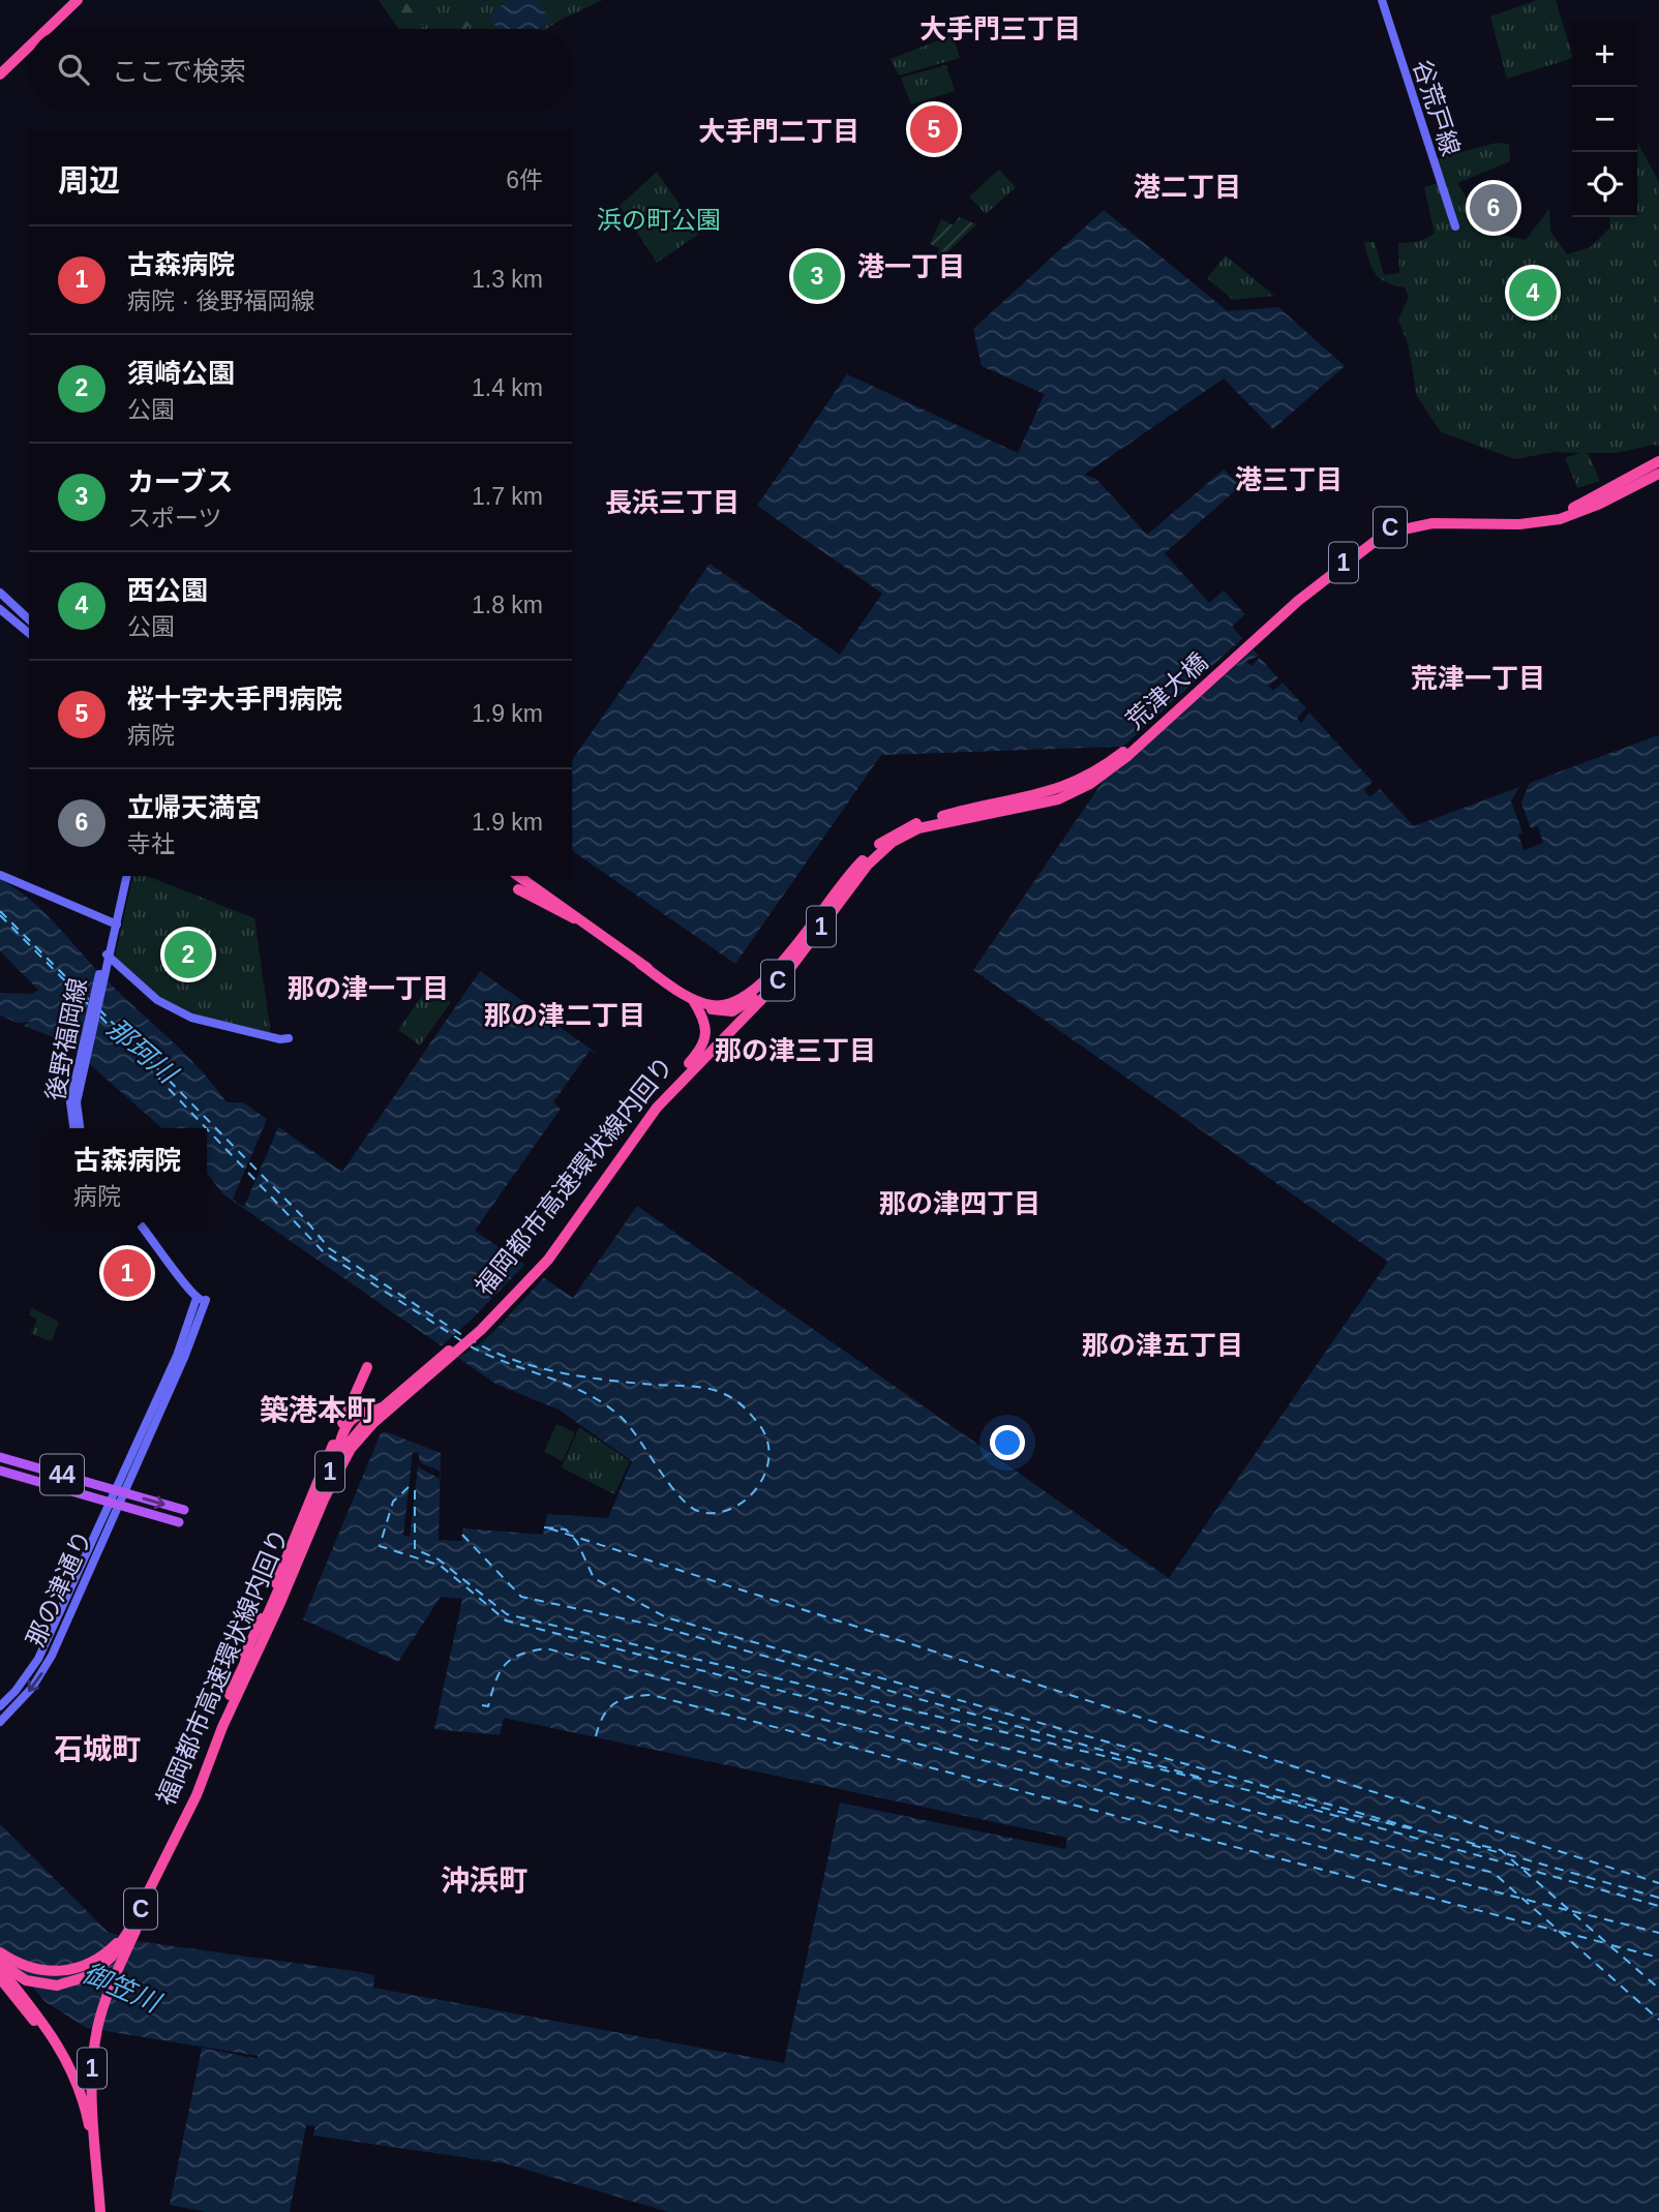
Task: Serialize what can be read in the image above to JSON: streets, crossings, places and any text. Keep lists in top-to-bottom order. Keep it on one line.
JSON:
{"streets":{"highway":["C","1","荒津大橋","福岡都市高速環状線内回り"],"main road":["谷荒戸線","後野福岡線","44","那の津通り"]},"crossings":[["C","1"],["C","荒津大橋"],["C","福岡都市高速環状線内回り"],["1","荒津大橋"],["1","福岡都市高速環状線内回り"],["荒津大橋","福岡都市高速環状線内回り"],["44","那の津通り"]],"districts":["大手門三丁目","大手門二丁目","港二丁目","港一丁目","港三丁目","長浜三丁目","荒津一丁目","那の津一丁目","那の津二丁目","那の津三丁目","那の津四丁目","那の津五丁目","築港本町","石城町","沖浜町"],"water":["那珂川","御笠川"],"parks":["浜の町公園"],"page":{"map_buttons":["+","−"],"search":"ここで検索","pins":["5","6","3","4","2","1"],"heading":["周辺","6件"],"list":[{"mark":"1","name":"古森病院","note":"病院 · 後野福岡線","value":"1.3 km"},{"mark":"2","name":"須崎公園","note":"公園","value":"1.4 km"},{"mark":"3","name":"カーブス","note":"スポーツ","value":"1.7 km"},{"mark":"4","name":"西公園","note":"公園","value":"1.8 km"},{"mark":"5","name":"桜十字大手門病院","note":"病院","value":"1.9 km"},{"mark":"6","name":"立帰天満宮","note":"寺社","value":"1.9 km"}],"popup":["古森病院","病院"]}}
